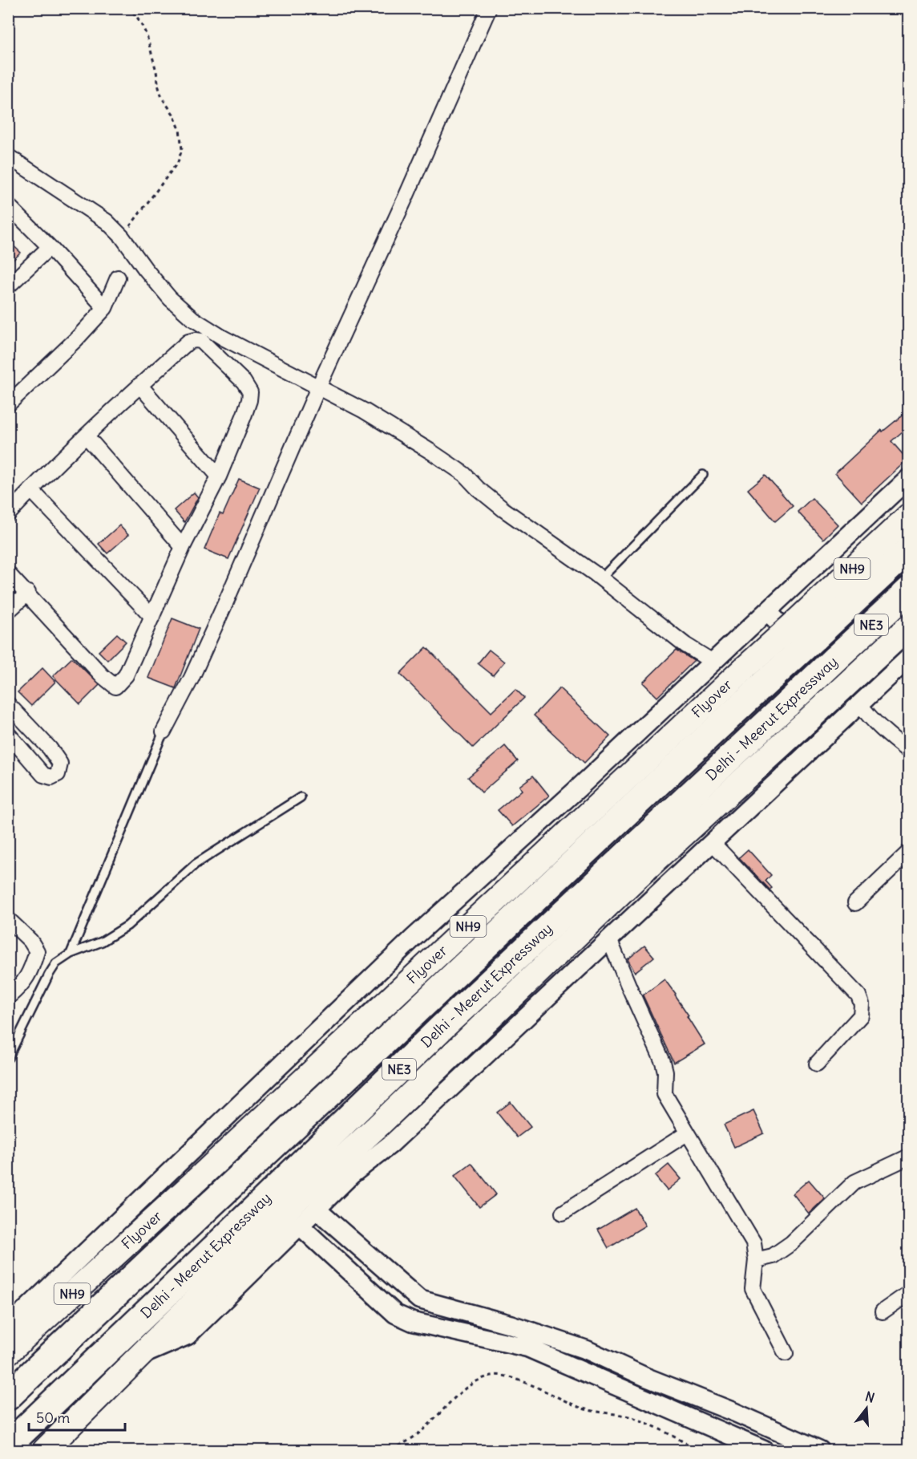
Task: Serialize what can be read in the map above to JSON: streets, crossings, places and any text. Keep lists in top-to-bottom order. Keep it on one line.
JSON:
{"streets":{"highway":["NH9","NE3","Flyover","Delhi - Meerut Expressway"]},"scale_bar":"50 m","north":"top"}
